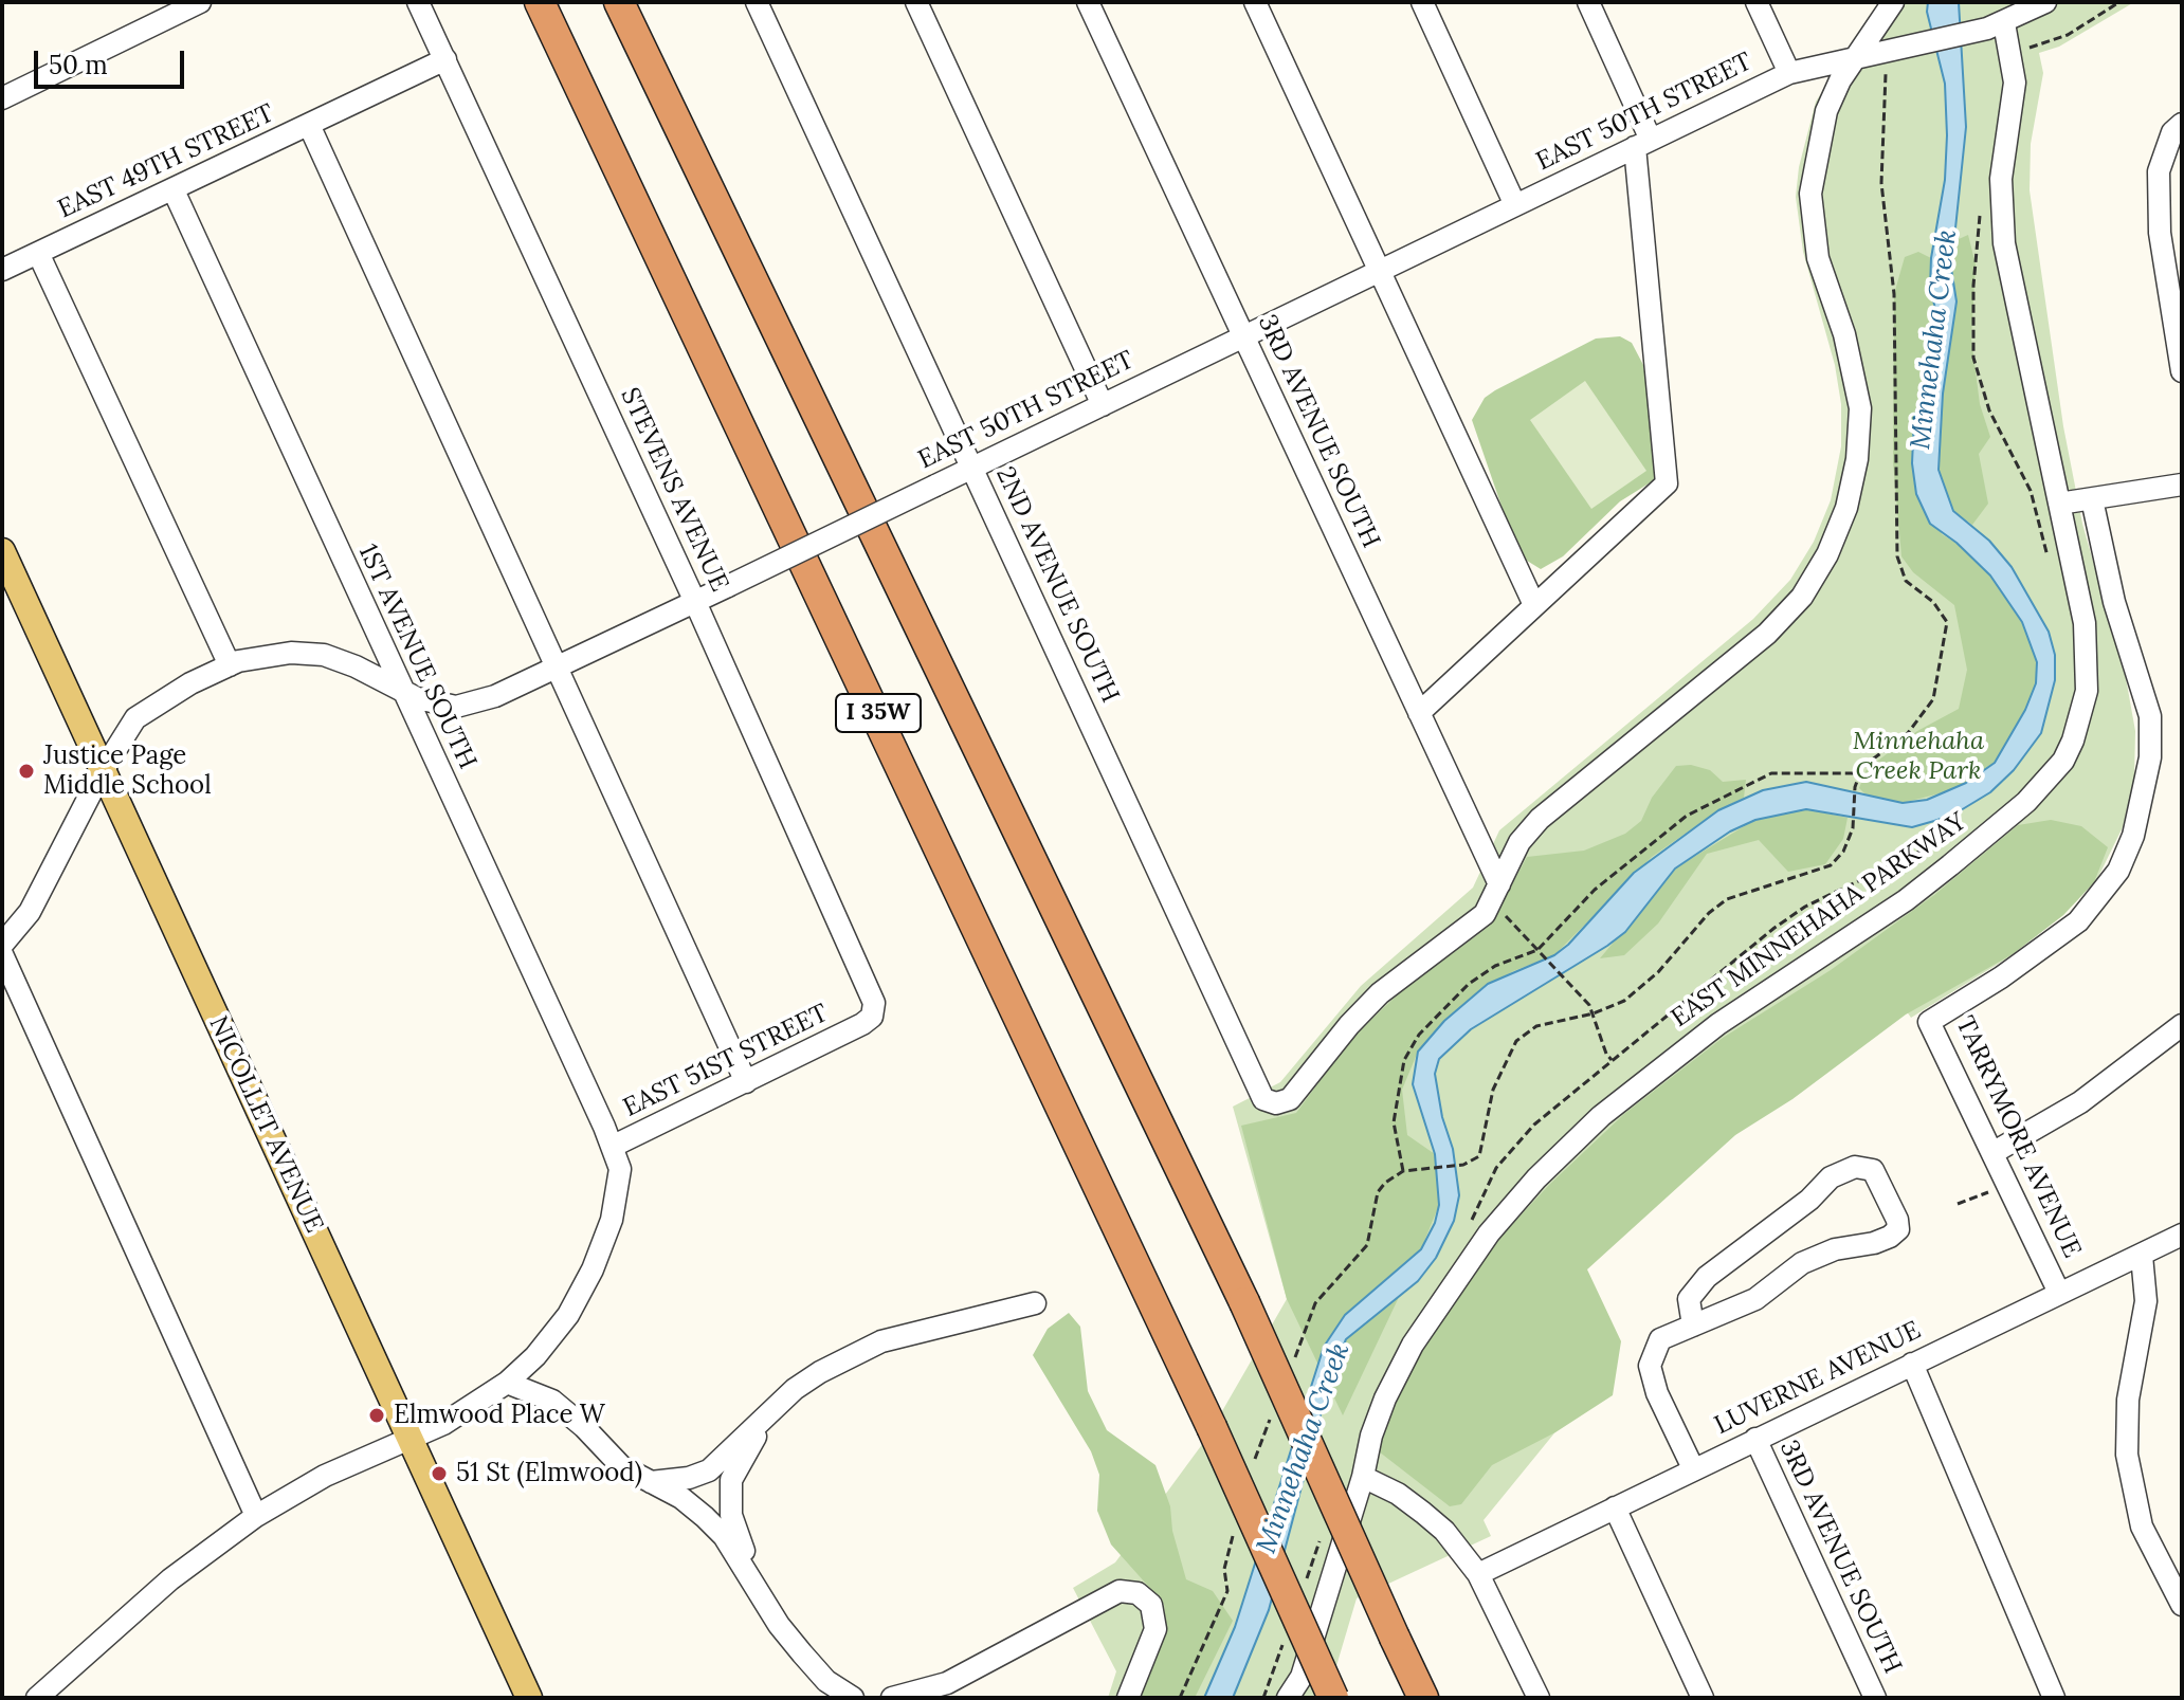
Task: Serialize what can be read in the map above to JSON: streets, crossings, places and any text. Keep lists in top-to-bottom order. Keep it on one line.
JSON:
{"streets":{"highway":["I 35W"],"main road":["NICOLLET AVENUE"],"street":["EAST 50TH STREET","EAST 49TH STREET","3RD AVENUE SOUTH","STEVENS AVENUE","2ND AVENUE SOUTH","1ST AVENUE SOUTH","EAST MINNEHAHA PARKWAY","EAST 51ST STREET","TARRYMORE AVENUE","LUVERNE AVENUE"]},"crossings":[["EAST 50TH STREET","3RD AVENUE SOUTH"],["EAST 50TH STREET","STEVENS AVENUE"],["EAST 50TH STREET","2ND AVENUE SOUTH"],["EAST 50TH STREET","1ST AVENUE SOUTH"],["EAST 50TH STREET","EAST MINNEHAHA PARKWAY"],["EAST 50TH STREET","NICOLLET AVENUE"],["EAST 49TH STREET","STEVENS AVENUE"],["EAST 49TH STREET","1ST AVENUE SOUTH"],["3RD AVENUE SOUTH","2ND AVENUE SOUTH"],["3RD AVENUE SOUTH","LUVERNE AVENUE"],["STEVENS AVENUE","EAST 51ST STREET"],["1ST AVENUE SOUTH","EAST 51ST STREET"],["EAST 51ST STREET","NICOLLET AVENUE"],["TARRYMORE AVENUE","LUVERNE AVENUE"]],"water":["Minnehaha Creek"],"parks":["Minnehaha Creek Park"],"places":["Justice Page Middle School","Elmwood Place W","51 St (Elmwood)"],"scale_bar":"50 m"}
